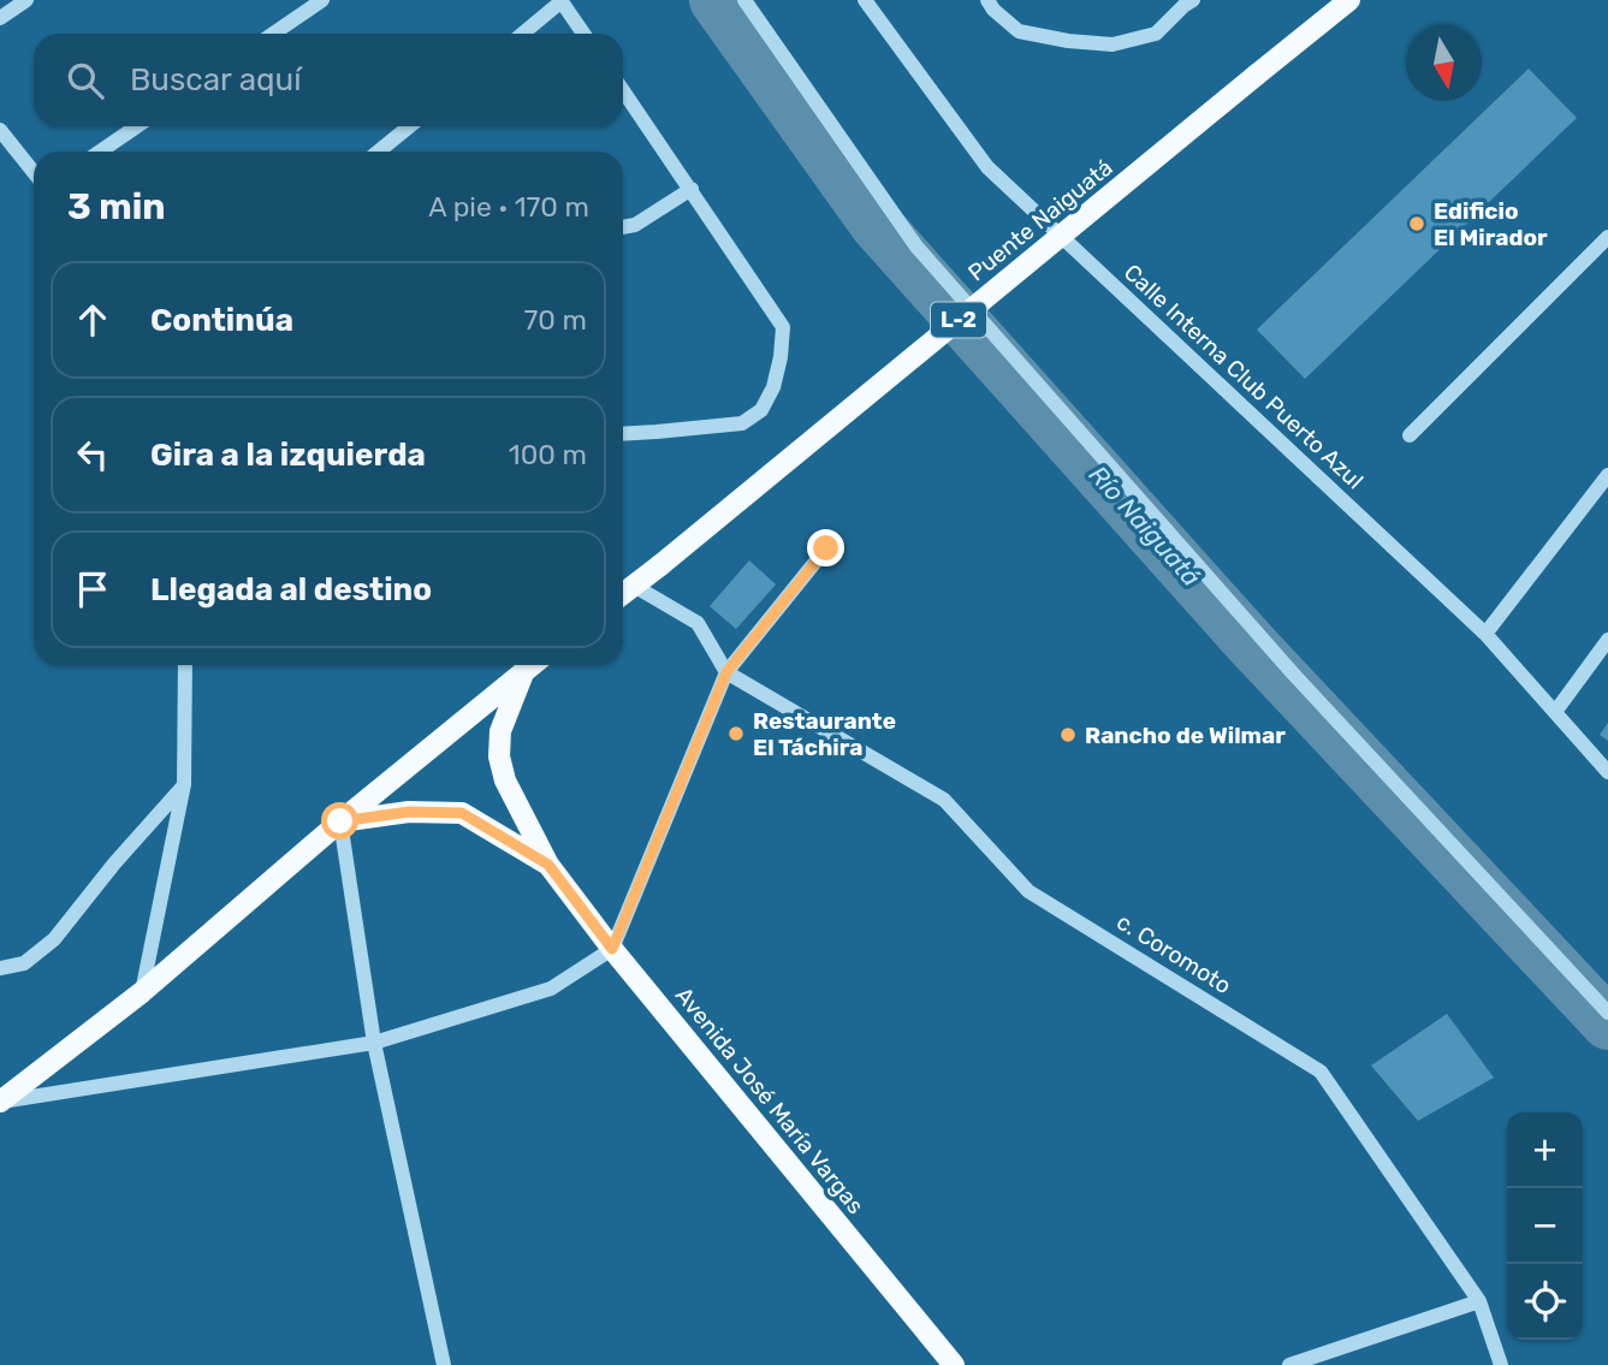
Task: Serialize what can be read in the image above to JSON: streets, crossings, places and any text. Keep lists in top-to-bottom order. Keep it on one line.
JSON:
{"streets":{"main road":["Puente Naiguatá","L-2","Avenida José María Vargas"],"street":["Calle Interna Club Puerto Azul","c. Coromoto"]},"crossings":[["Puente Naiguatá","L-2"]],"water":["Río Naiguatá"],"places":["Edificio El Mirador","Restaurante El Táchira","Rancho de Wilmar"],"north":"bottom","page":{"search":"Buscar aquí","heading":["3 min","A pie · 170 m"],"list":[["Continúa","70 m"],["Gira a la izquierda","100 m"],"Llegada al destino"],"map_buttons":["+","−"]}}
